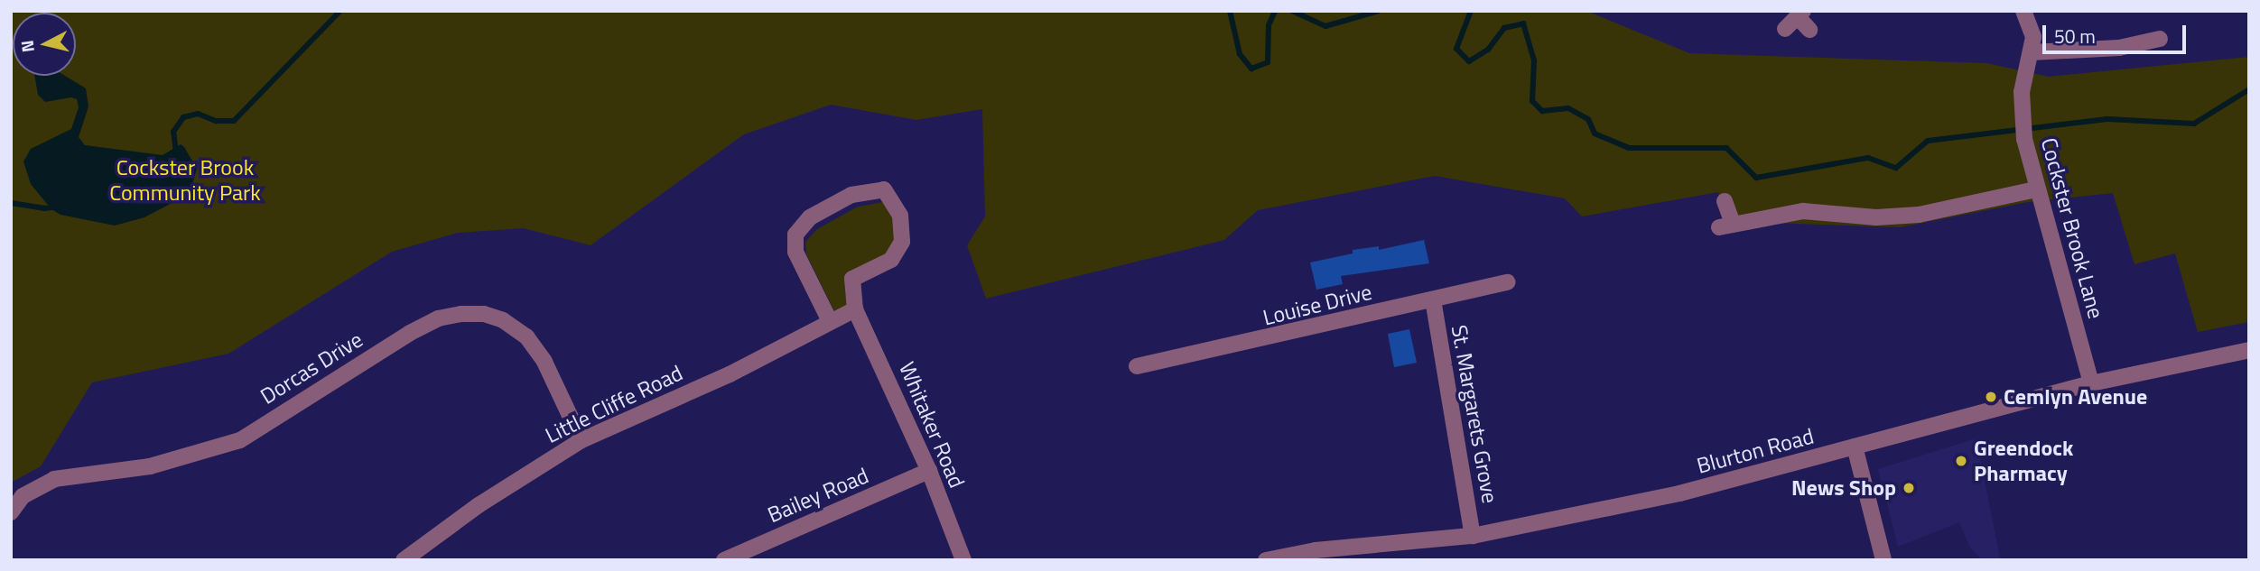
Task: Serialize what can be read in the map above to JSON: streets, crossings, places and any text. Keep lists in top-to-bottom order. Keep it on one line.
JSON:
{"streets":{"street":["Cockster Brook Lane","Louise Drive","Dorcas Drive","Little Cliffe Road","St. Margarets Grove","Whitaker Road","Blurton Road","Bailey Road"]},"crossings":[["Cockster Brook Lane","Blurton Road"],["Louise Drive","St. Margarets Grove"],["Dorcas Drive","Little Cliffe Road"],["Little Cliffe Road","Whitaker Road"],["St. Margarets Grove","Blurton Road"],["Whitaker Road","Bailey Road"]],"parks":["Cockster Brook Community Park"],"places":["Cemlyn Avenue","Greendock Pharmacy","News Shop"],"scale_bar":"50 m","north":"left"}
